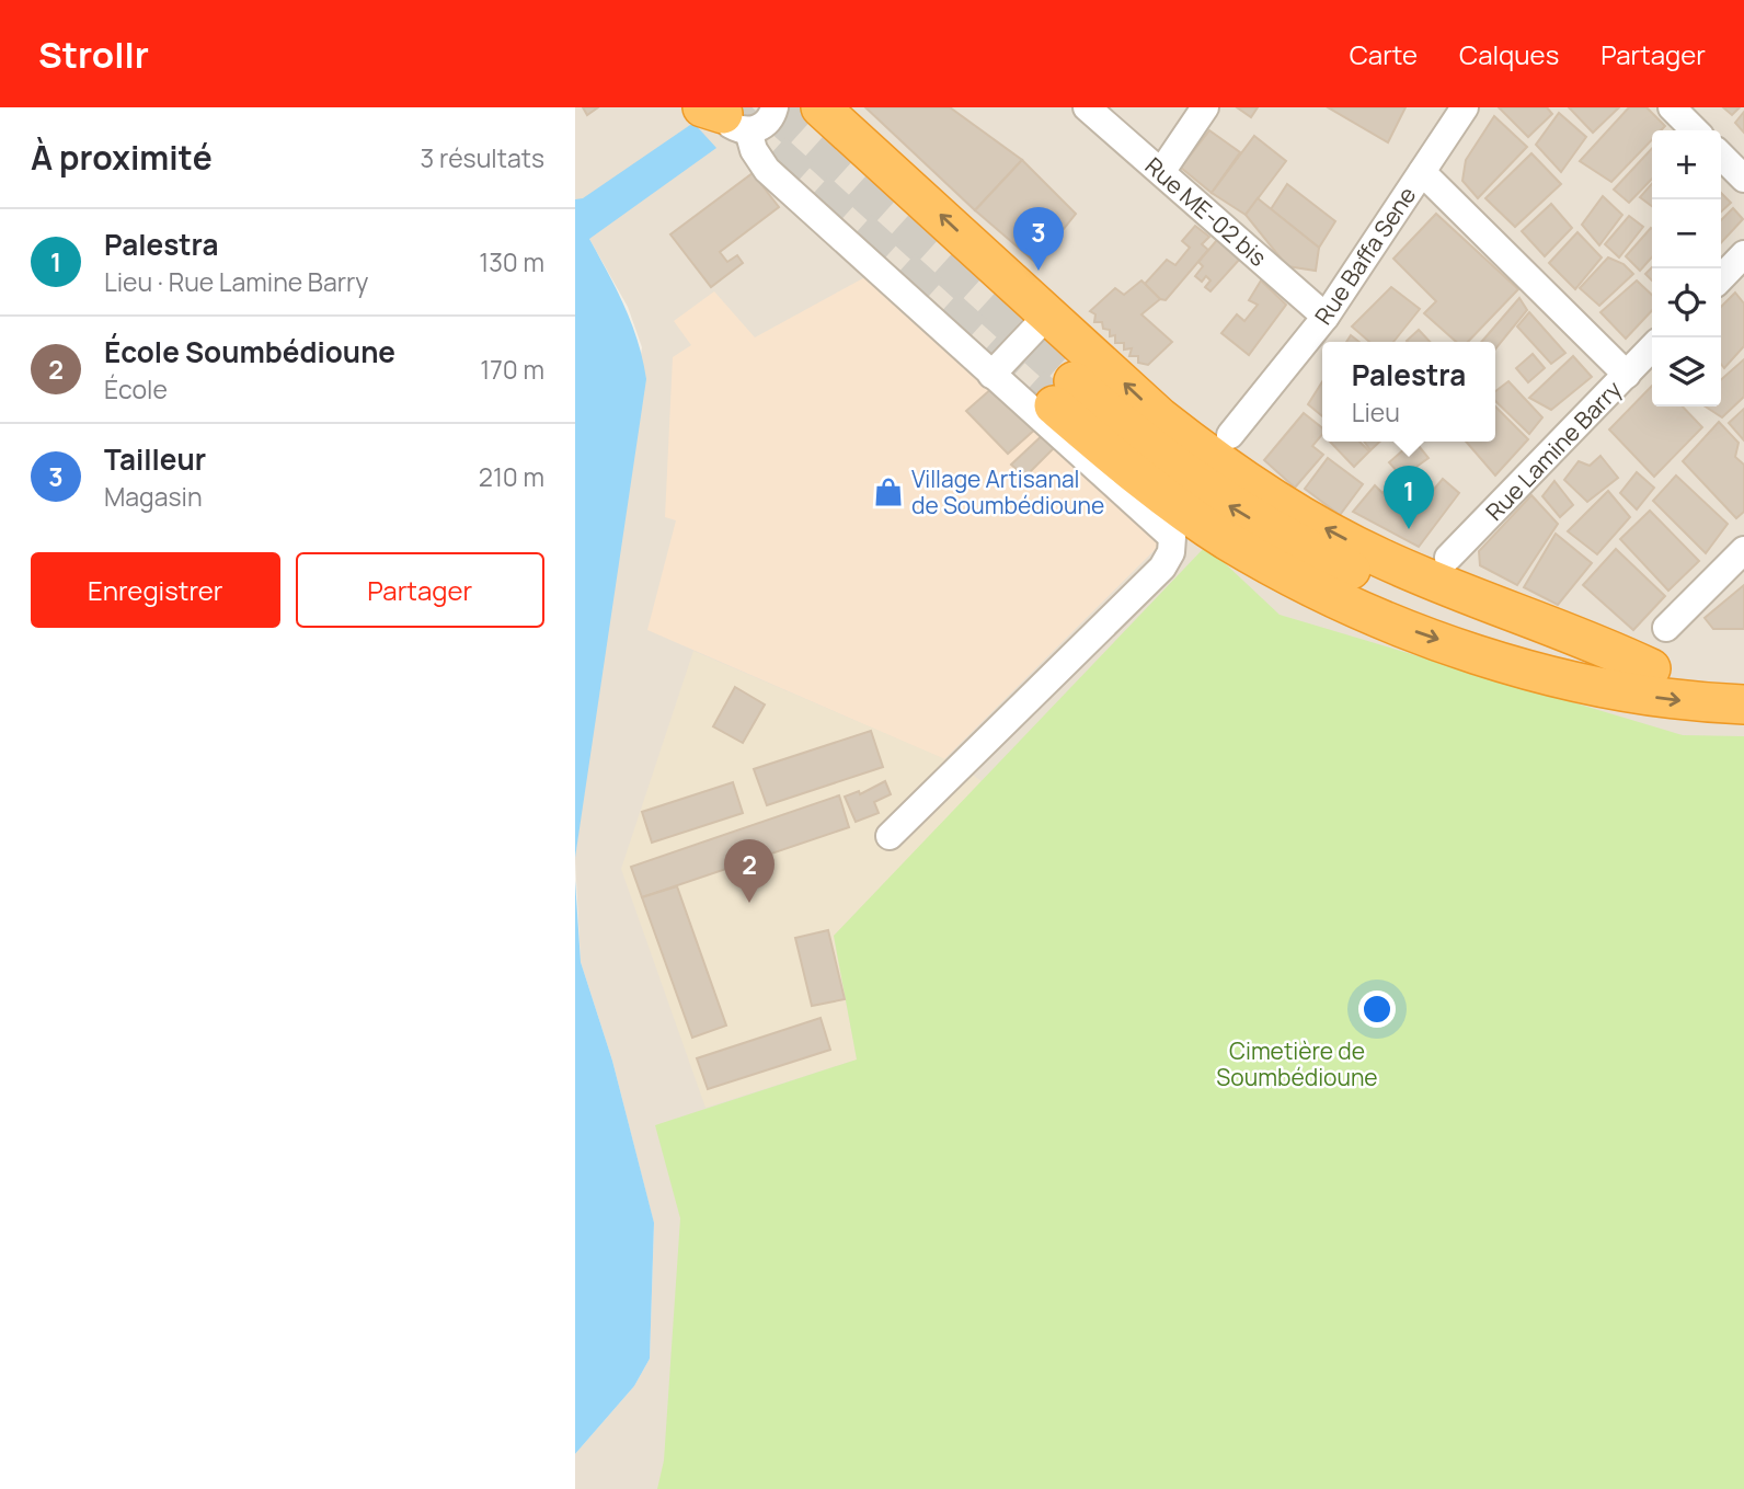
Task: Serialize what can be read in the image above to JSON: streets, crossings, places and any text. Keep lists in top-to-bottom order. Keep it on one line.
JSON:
{"streets":{"street":["Rue ME-02 bis","Rue Baffa Sene","Rue Lamine Barry"]},"crossings":[["Rue ME-02 bis","Rue Baffa Sene"]],"parks":["Cimetière de Soumbédioune"],"places":{"shop":["Village Artisanal de Soumbédioune"]},"page":{"header":"Strollr","nav":["Carte","Calques","Partager"],"heading":["À proximité","3 résultats"],"map_buttons":["+","−"],"list":[{"mark":"1","name":"Palestra","note":"Lieu · Rue Lamine Barry","value":"130 m"},{"mark":"2","name":"École Soumbédioune","note":"École","value":"170 m"},{"mark":"3","name":"Tailleur","note":"Magasin","value":"210 m"}],"pins":["3","1","2"],"popup":["Palestra","Lieu"],"buttons":["Enregistrer","Partager"]}}
